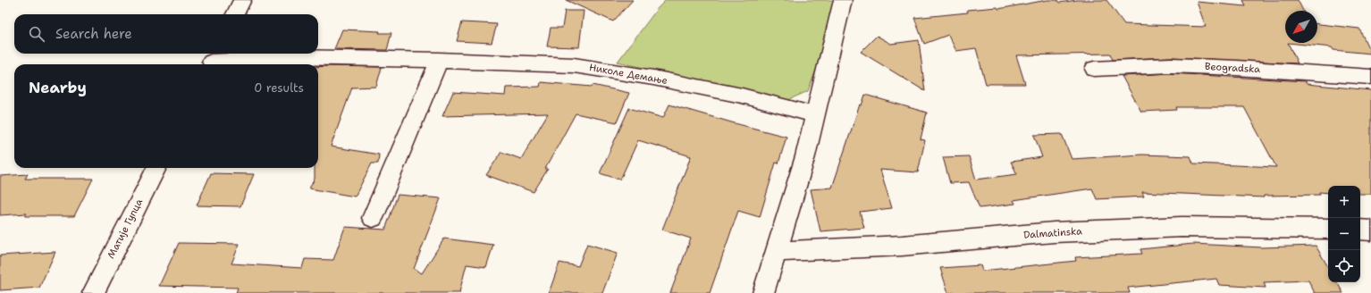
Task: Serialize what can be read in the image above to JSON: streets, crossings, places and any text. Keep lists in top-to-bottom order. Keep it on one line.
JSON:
{"streets":{"street":["Beogradska","Николе Демање","Матије Гупца","Dalmatinska"]},"north":"bottom left","page":{"search":"Search here","heading":["Nearby","0 results"],"map_buttons":["+","−"]}}
